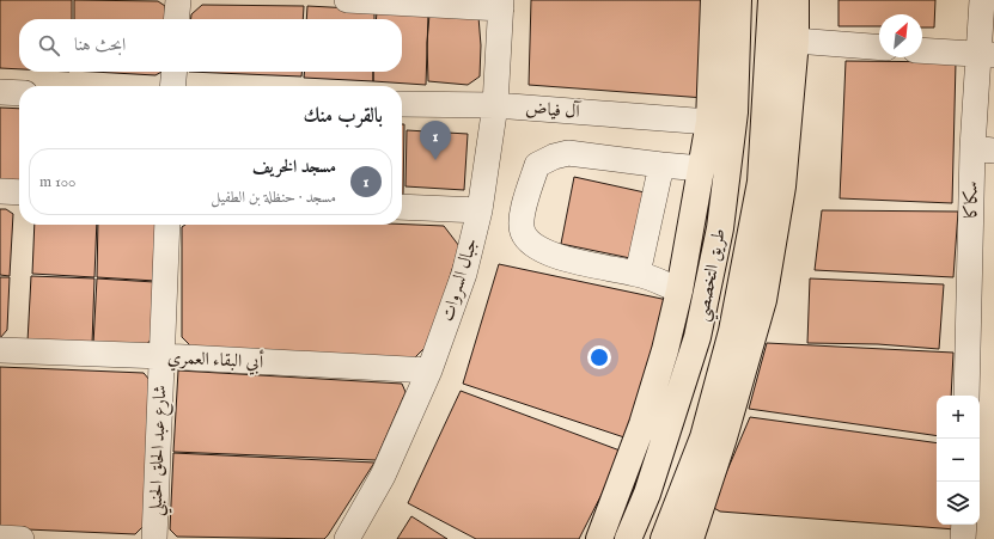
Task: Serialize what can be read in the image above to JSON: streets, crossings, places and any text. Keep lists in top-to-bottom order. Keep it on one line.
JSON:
{"streets":{"main road":["طريق التخصصي"],"street":["آل فياض","سكاكا","جبال السروات","أبي البقاء العمري","شارع عبد الحلق الحنبلي"]},"crossings":[["آل فياض","جبال السروات"],["جبال السروات","أبي البقاء العمري"],["أبي البقاء العمري","شارع عبد الحلق الحنبلي"]],"north":"top right","page":{"search":"ابحث هنا","heading":"بالقرب منك","pins":"1","list":[{"mark":"1","name":"مسجد الخريف","note":"مسجد · حنظلة بن الطفيل","value":"100 m"}],"map_buttons":["+","−"]}}
